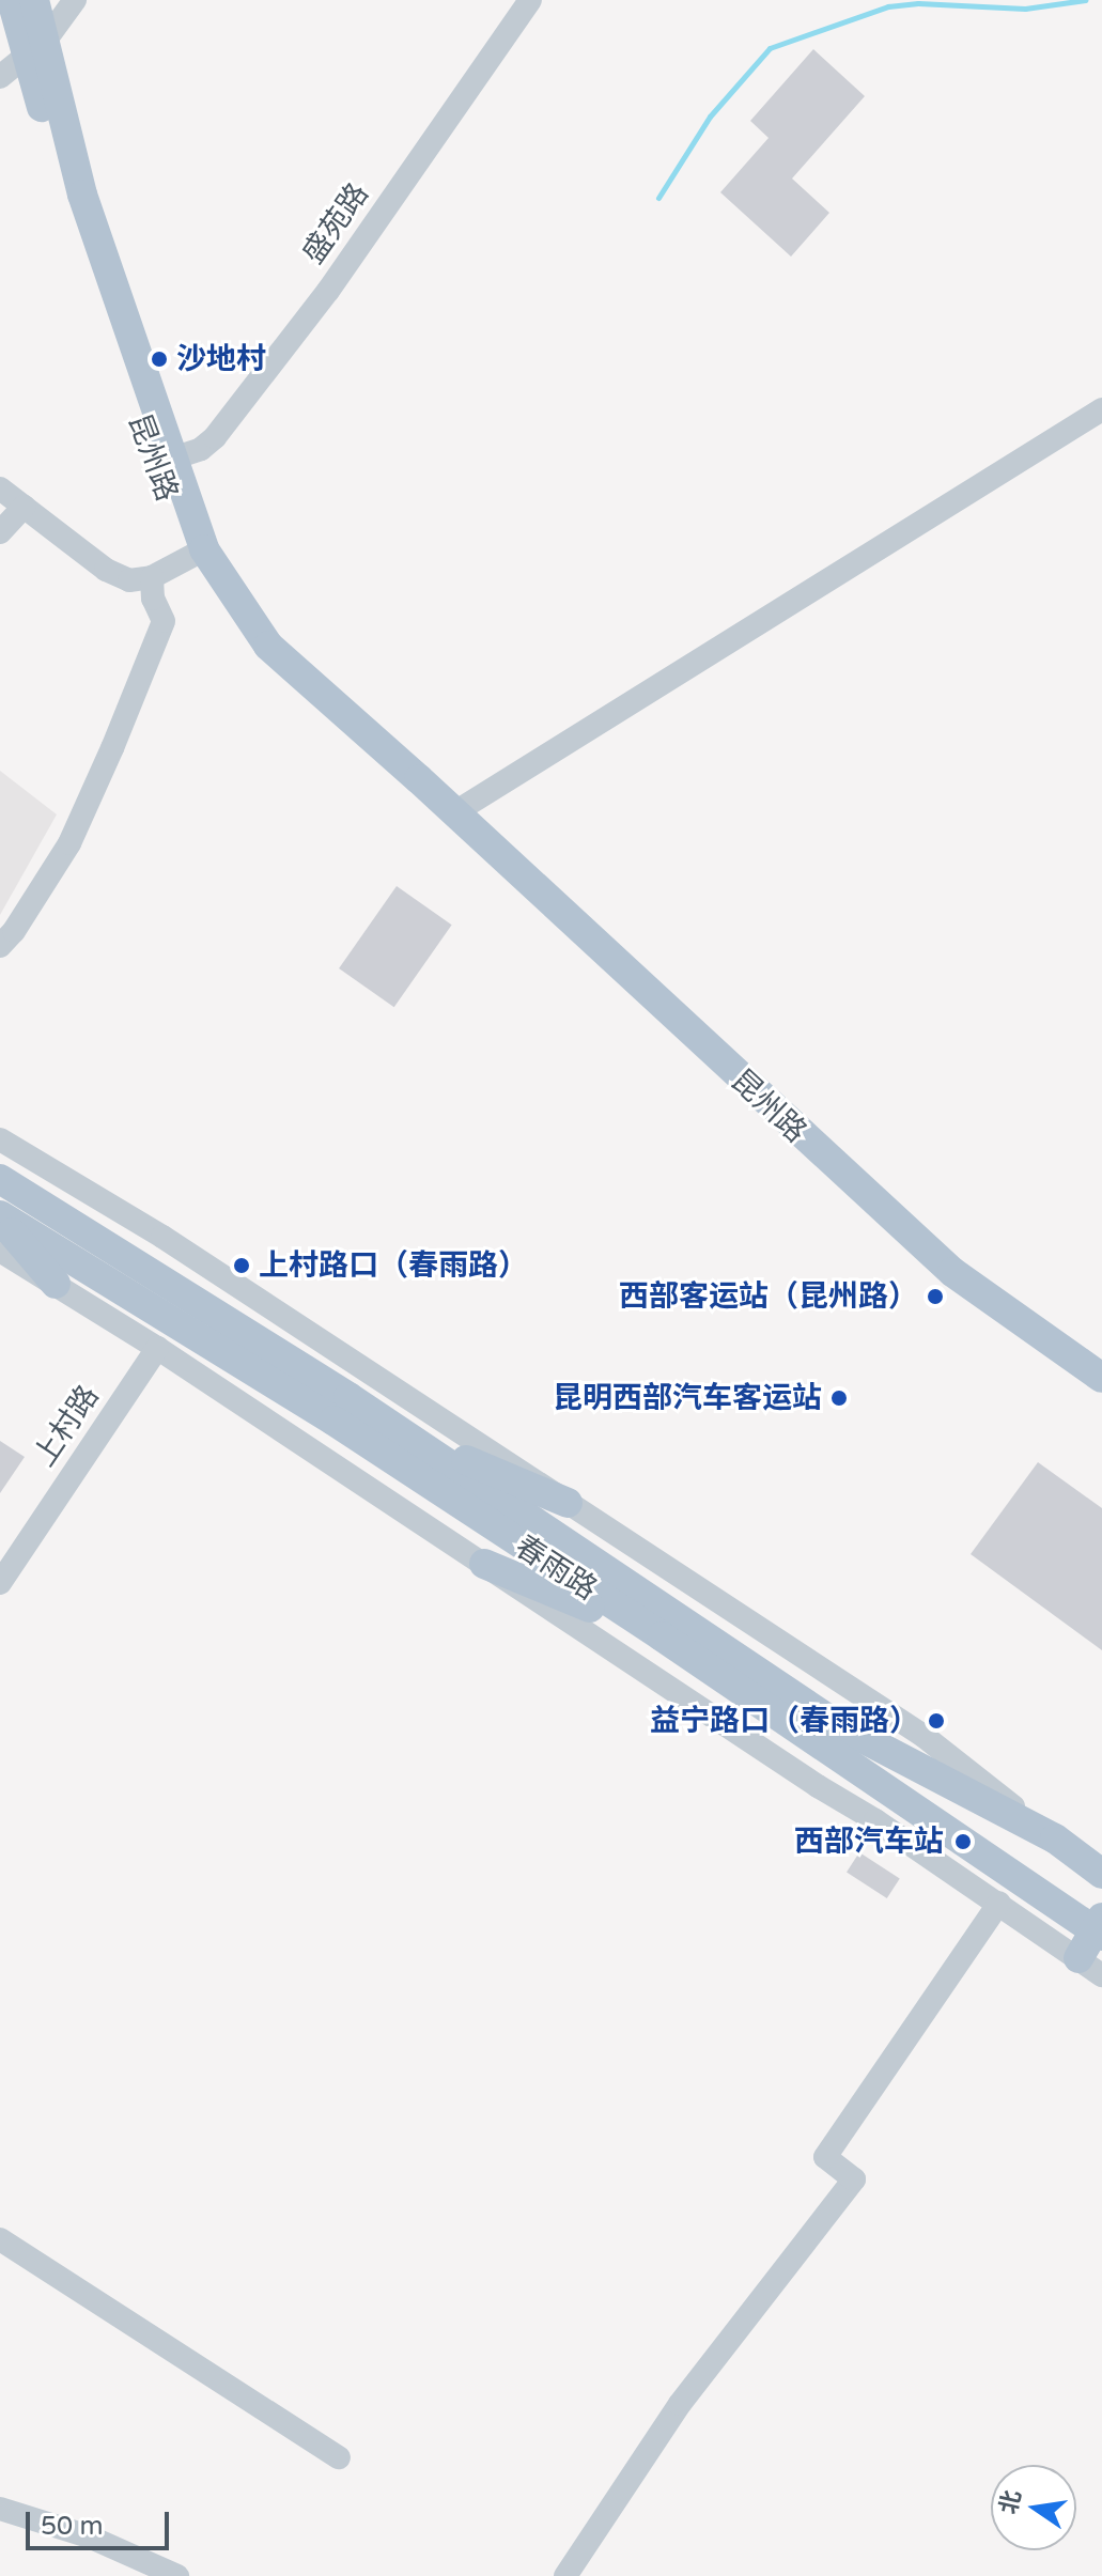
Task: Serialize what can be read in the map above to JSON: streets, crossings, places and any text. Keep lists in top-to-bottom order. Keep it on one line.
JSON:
{"streets":{"main road":["昆州路","春雨路"],"street":["盛苑路","上村路"]},"crossings":[["盛苑路","昆州路"]],"places":["沙地村","上村路口（春雨路）","西部客运站（昆州路）","昆明西部汽车客运站","益宁路口（春雨路）","西部汽车站"],"scale_bar":"50 m","north":"left"}
